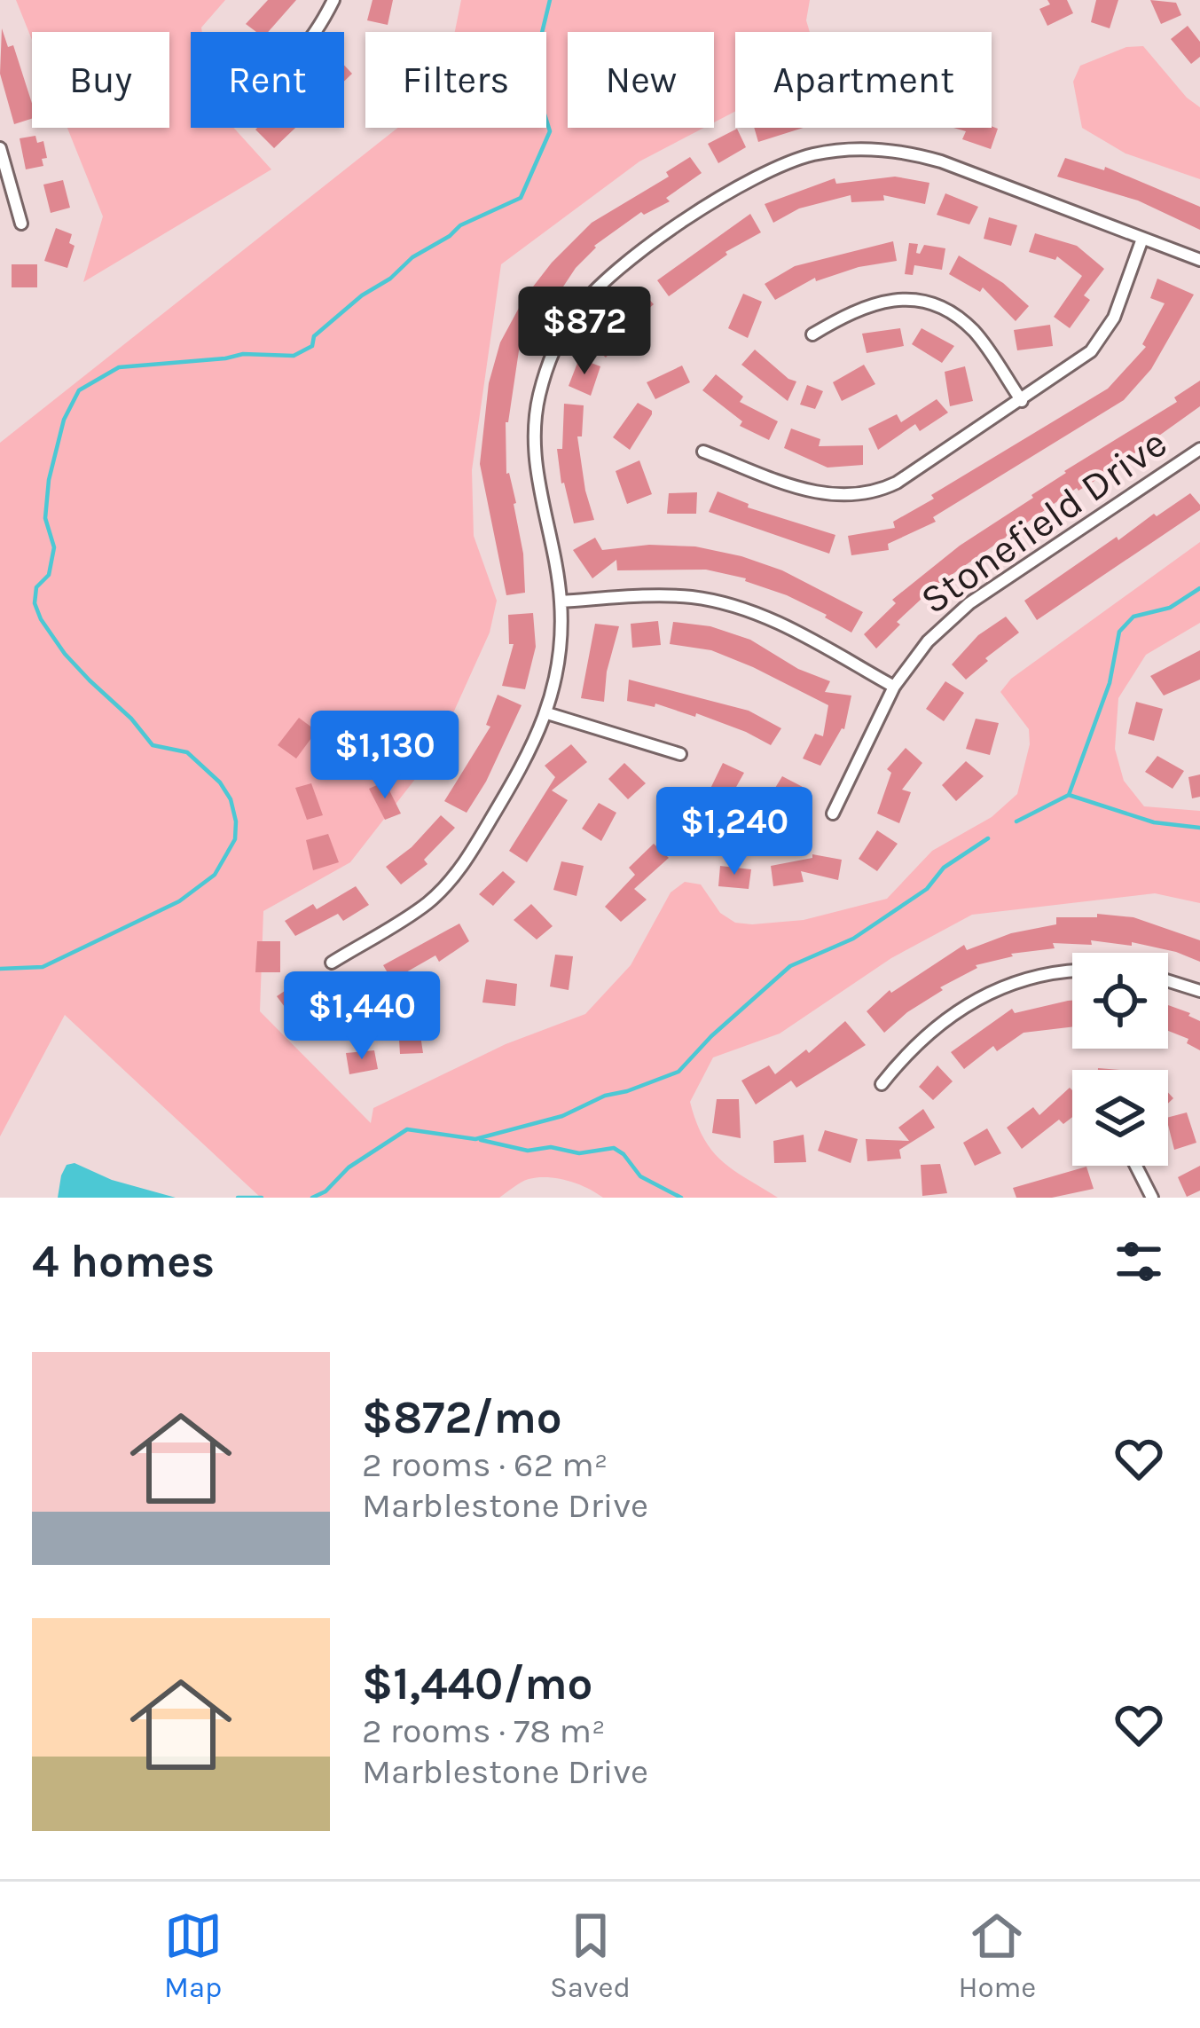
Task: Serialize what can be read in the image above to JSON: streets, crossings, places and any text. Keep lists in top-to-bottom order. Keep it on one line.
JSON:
{"streets":{"street":["Stonefield Drive"]},"page":{"chip":["Buy","Rent","Filters","New","Apartment"],"price":["$872","$1,130","$1,240","$1,440"],"heading":"4 homes","list":[{"name":"$872/mo","note":"2 rooms · 62 m² · Marblestone Drive"},{"name":"$1,440/mo","note":"2 rooms · 78 m² · Marblestone Drive"}],"tabs":["Map","Saved","Home"]}}
